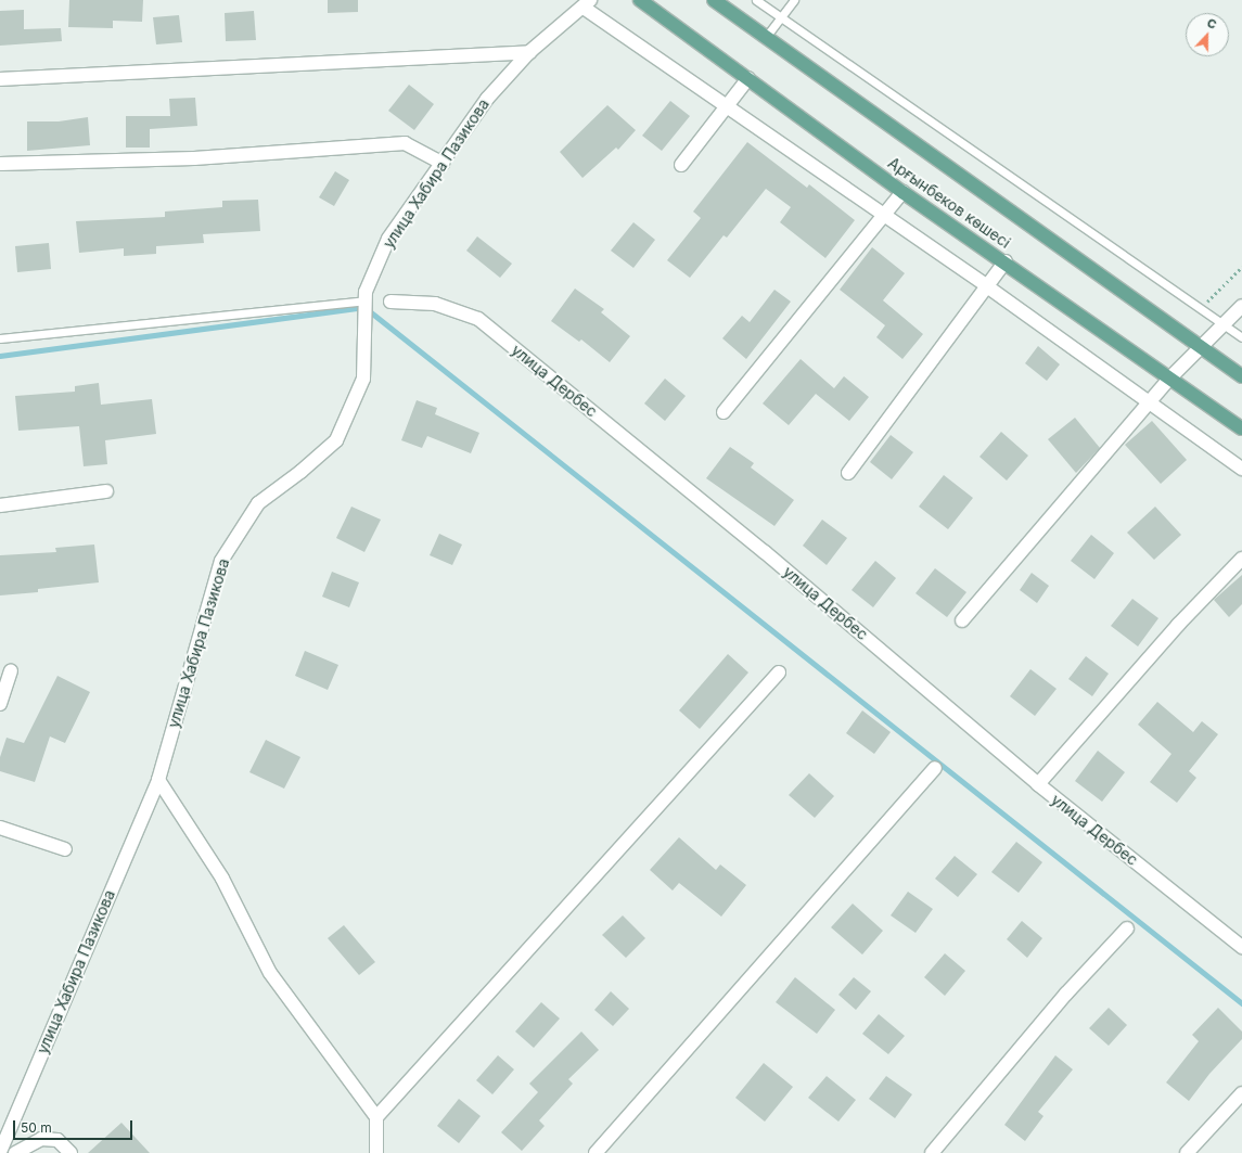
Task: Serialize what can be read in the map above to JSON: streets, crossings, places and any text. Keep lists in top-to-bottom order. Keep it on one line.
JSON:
{"streets":{"main road":["Арғынбеков көшесі"],"street":["улица Хабира Пазикова","улица Дербес"]},"scale_bar":"50 m","north":"top"}
